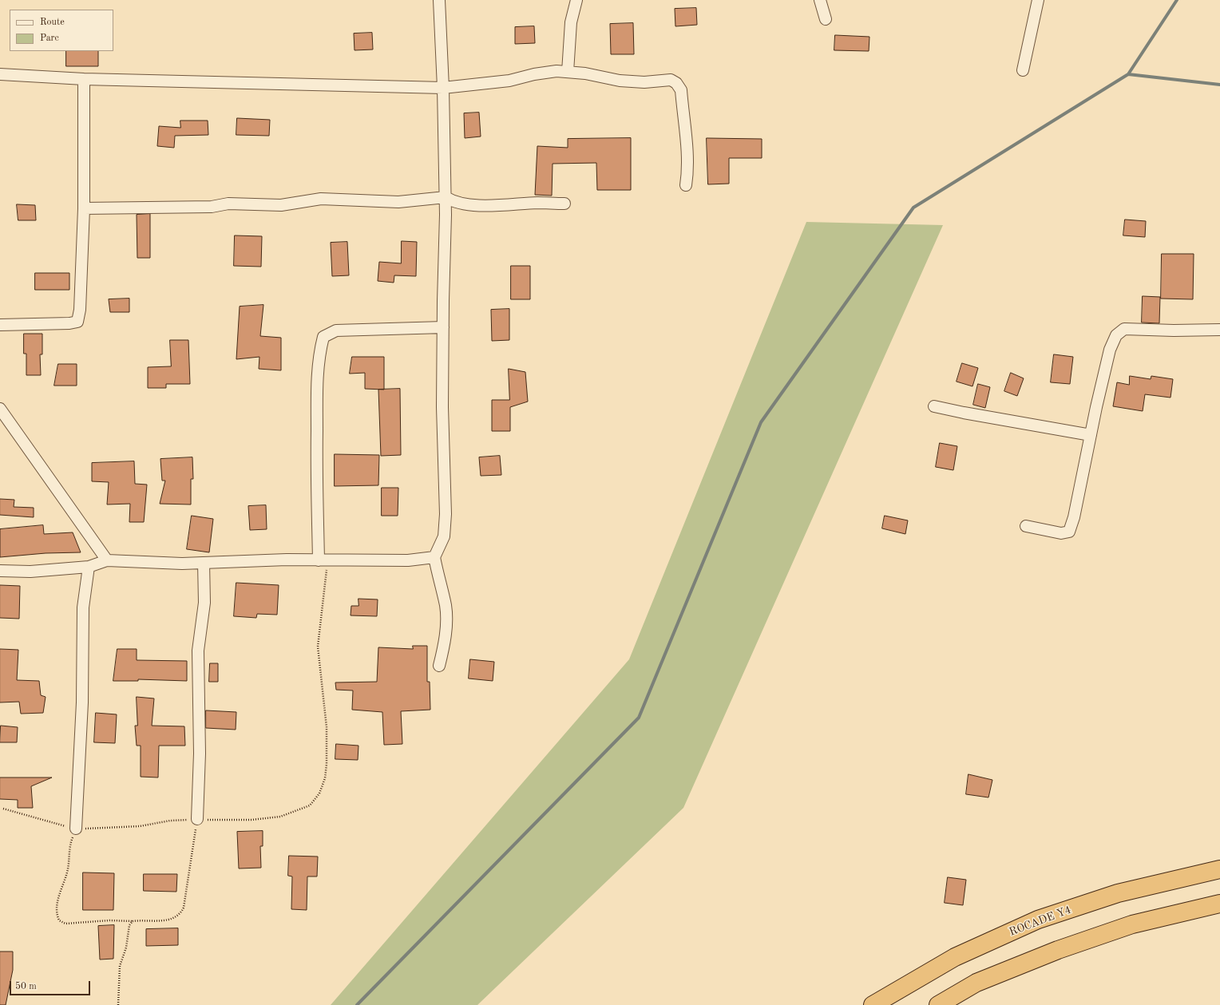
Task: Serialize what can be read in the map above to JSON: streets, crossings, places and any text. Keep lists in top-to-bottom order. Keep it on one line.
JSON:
{"streets":{"highway":["ROCADE Y4"]},"legend":["Route","Parc"],"scale_bar":"50 m"}
